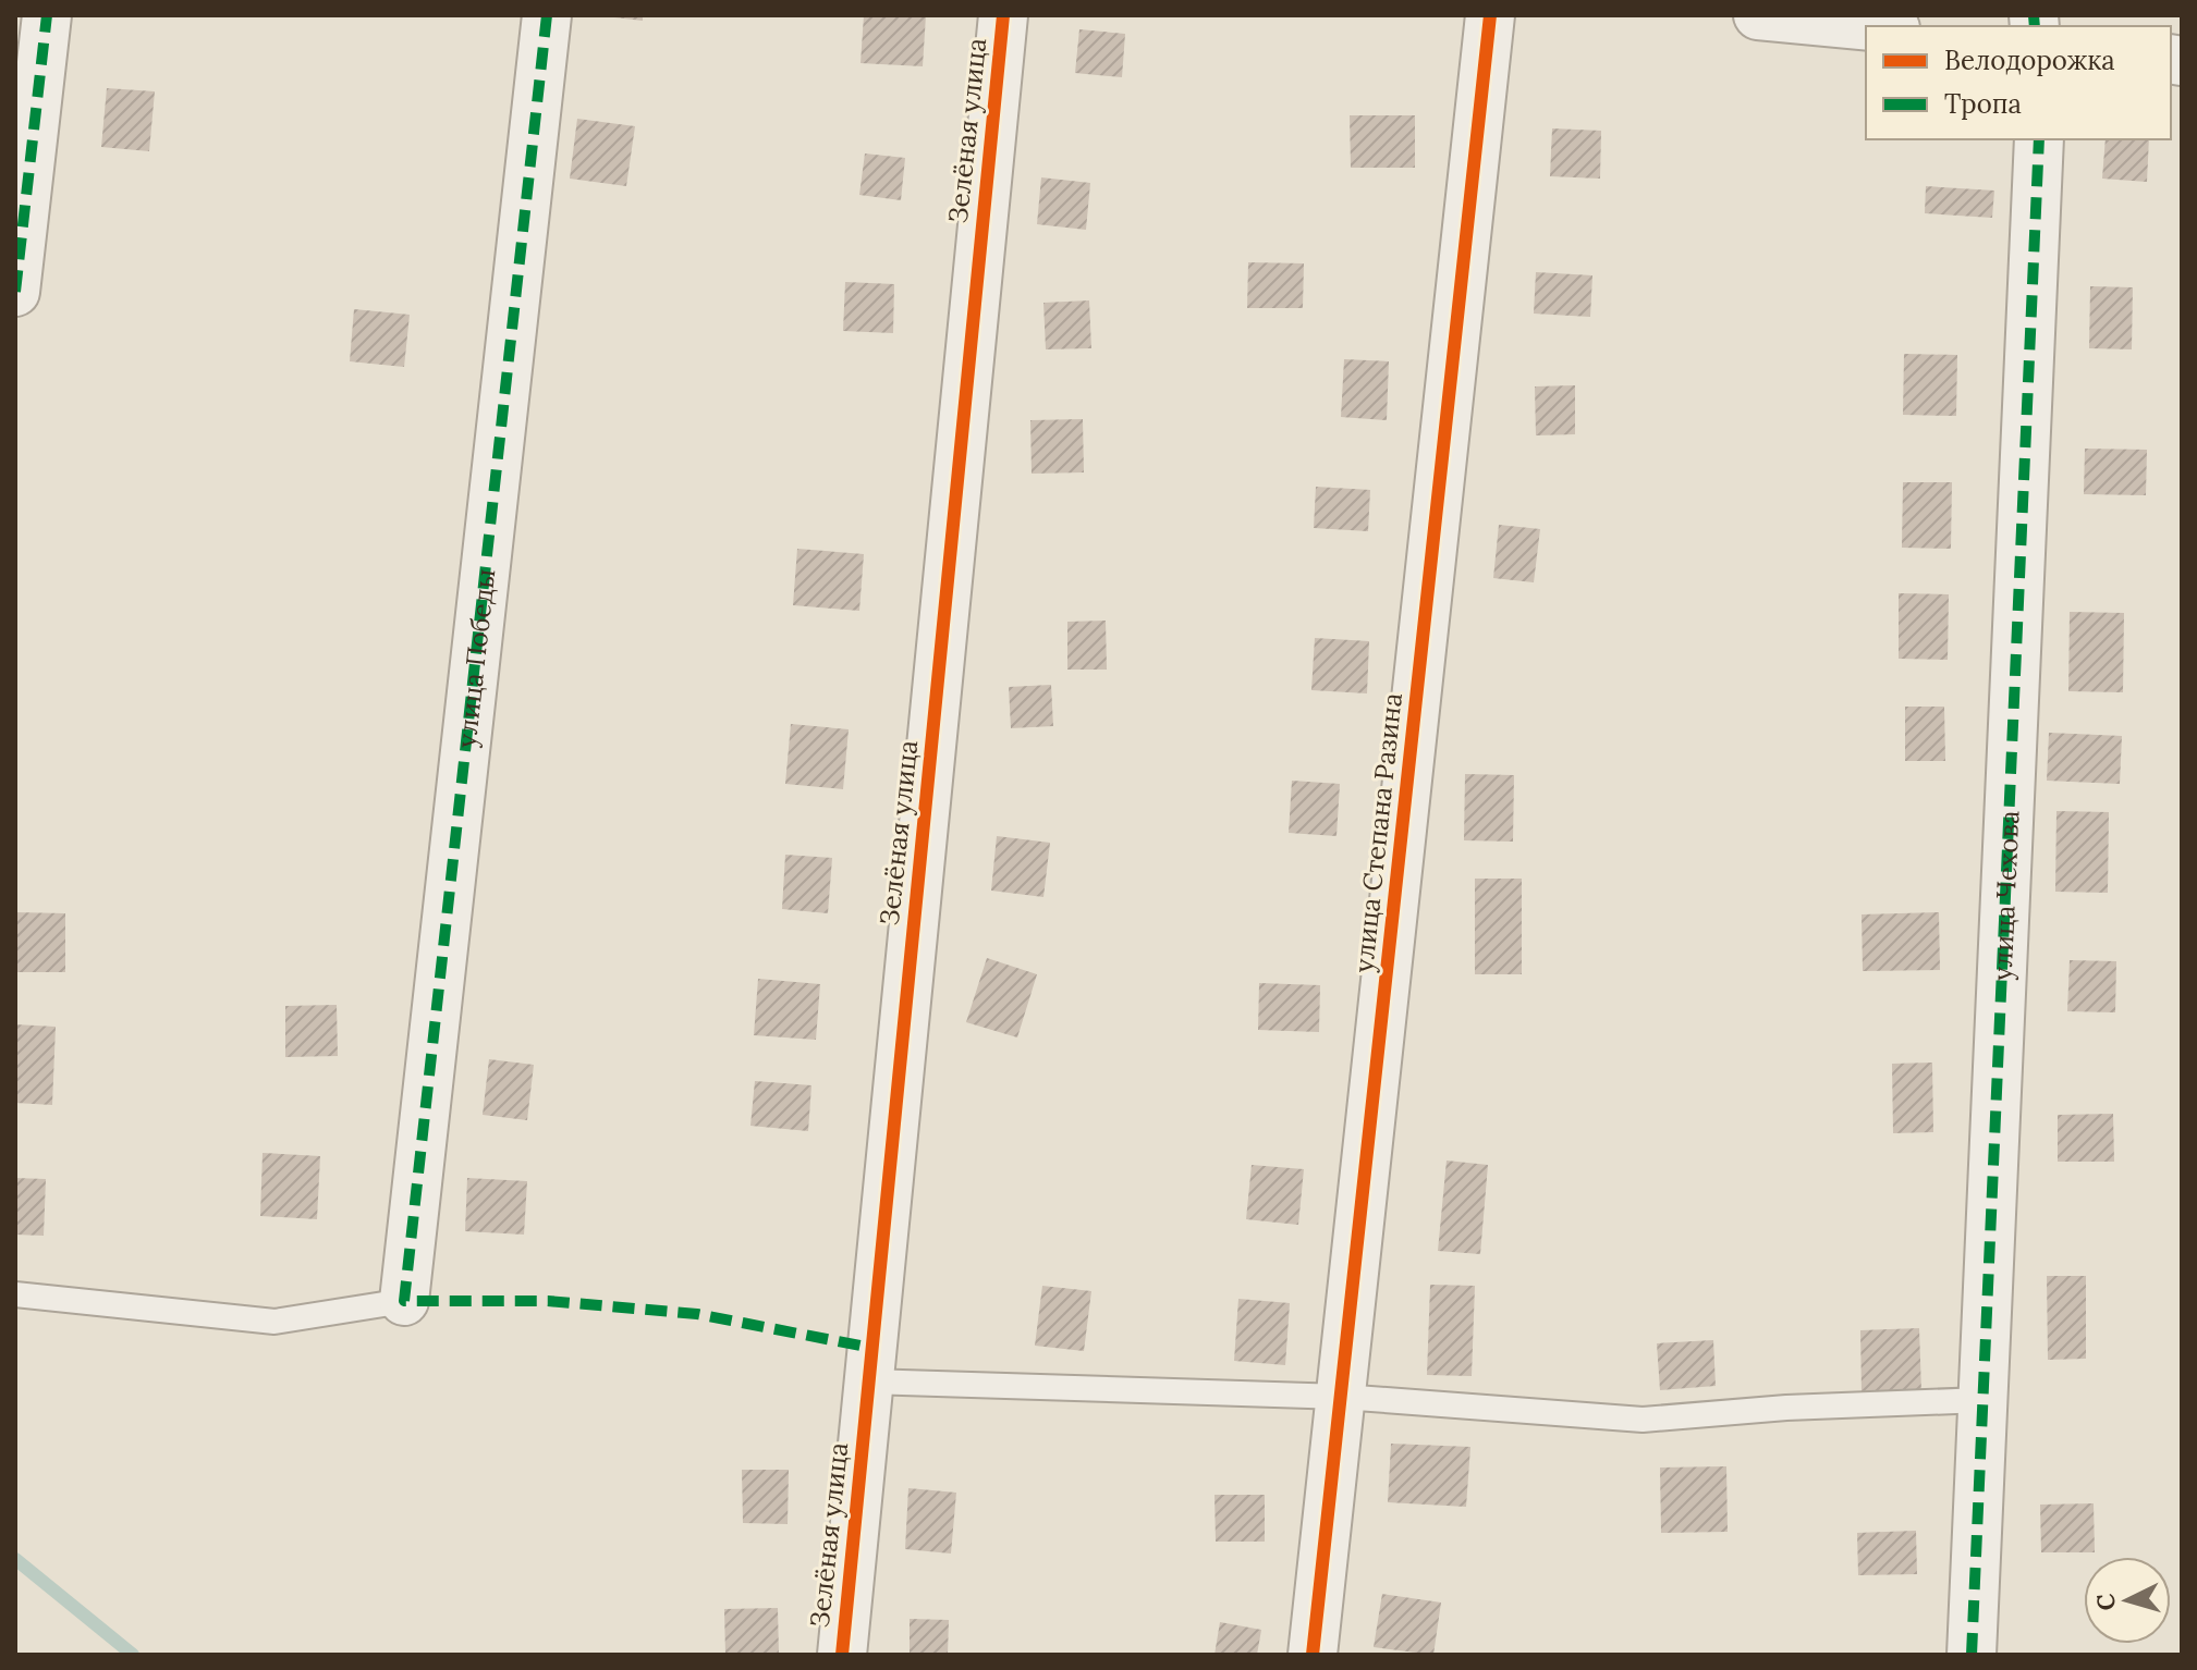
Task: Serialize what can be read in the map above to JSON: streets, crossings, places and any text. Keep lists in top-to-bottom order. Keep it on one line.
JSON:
{"streets":{"street":["Зелёная улица","улица Победы","улица Степана Разина","улица Чехова"]},"legend":["Велодорожка","Тропа"],"north":"left"}
